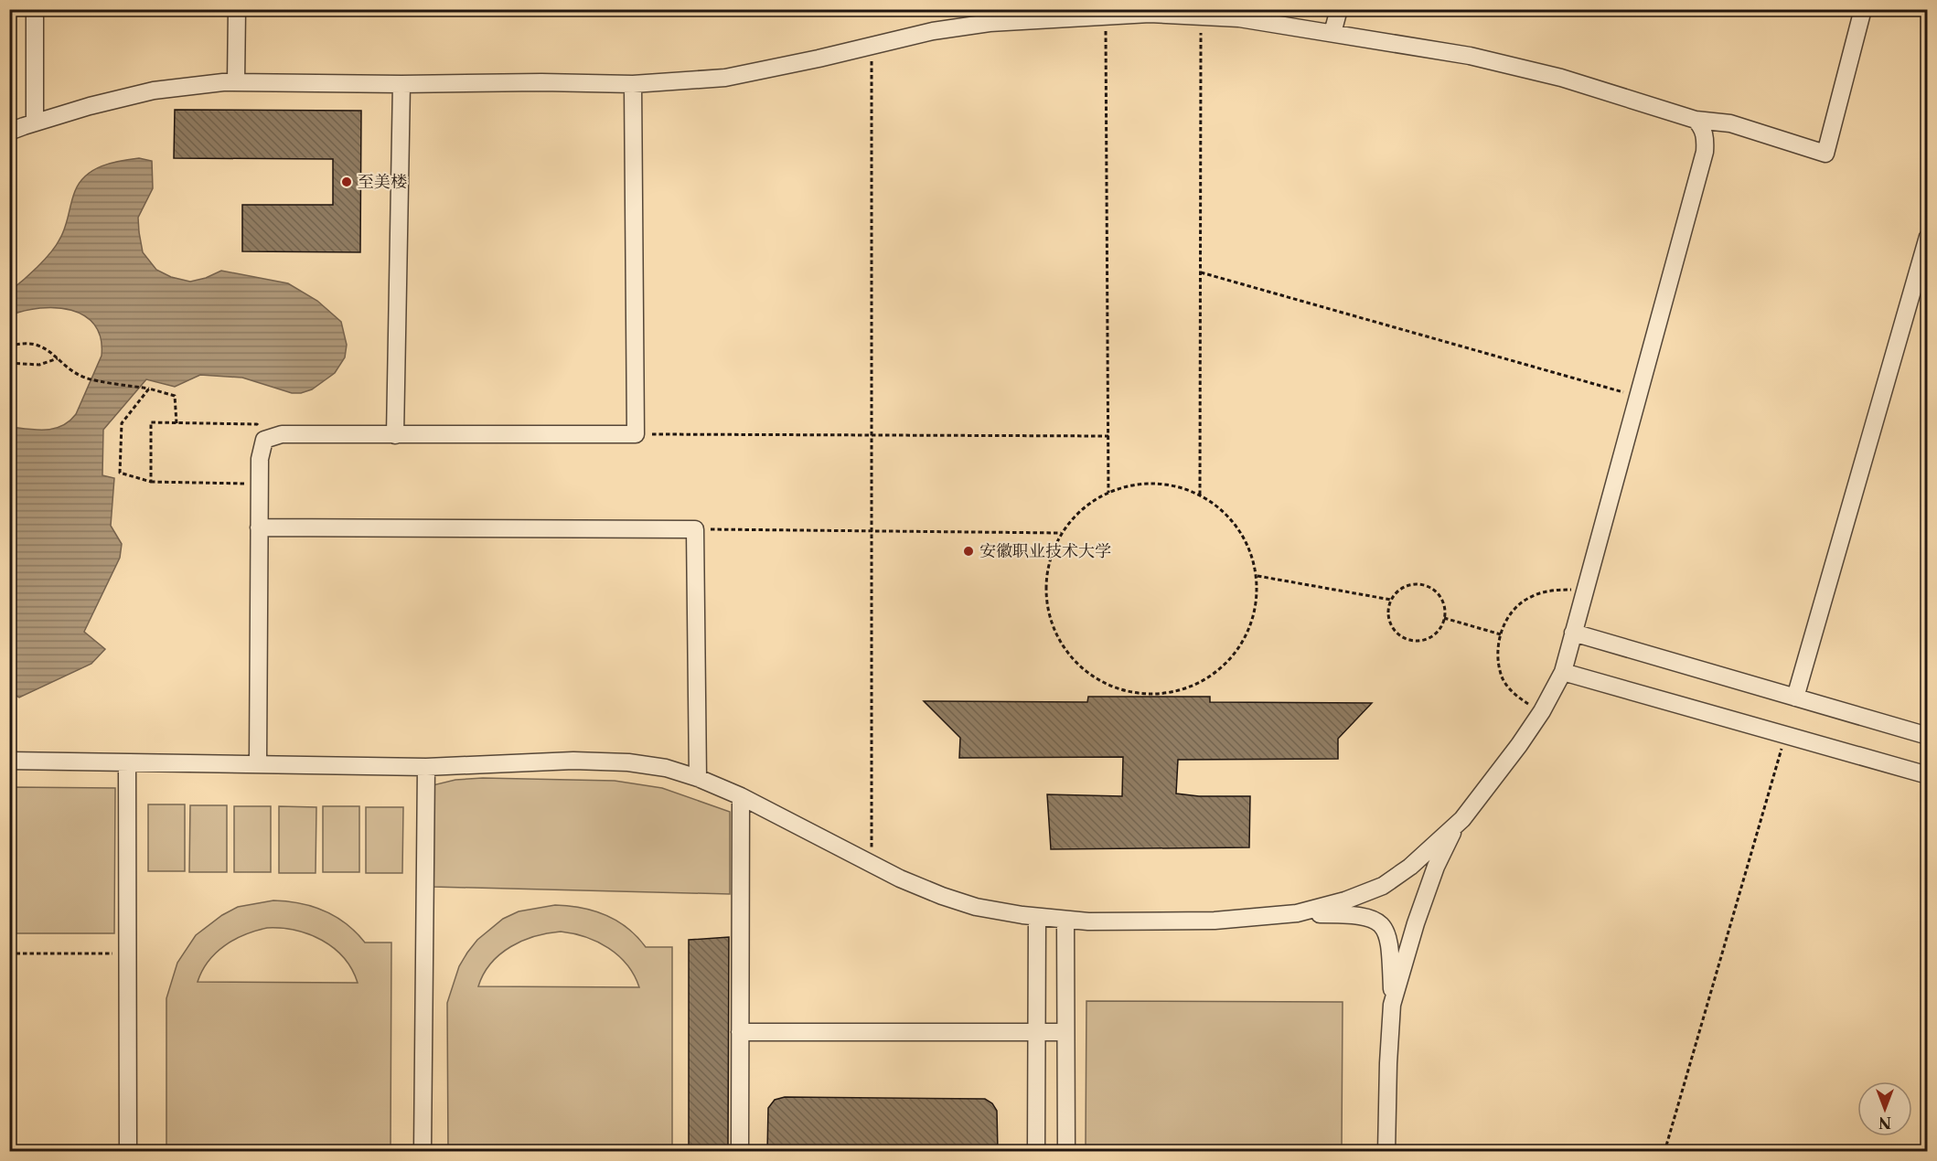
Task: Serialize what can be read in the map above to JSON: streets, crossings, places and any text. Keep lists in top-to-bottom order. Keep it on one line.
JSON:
{"places":["至美楼","安徽职业技术大学"],"north":"bottom"}
